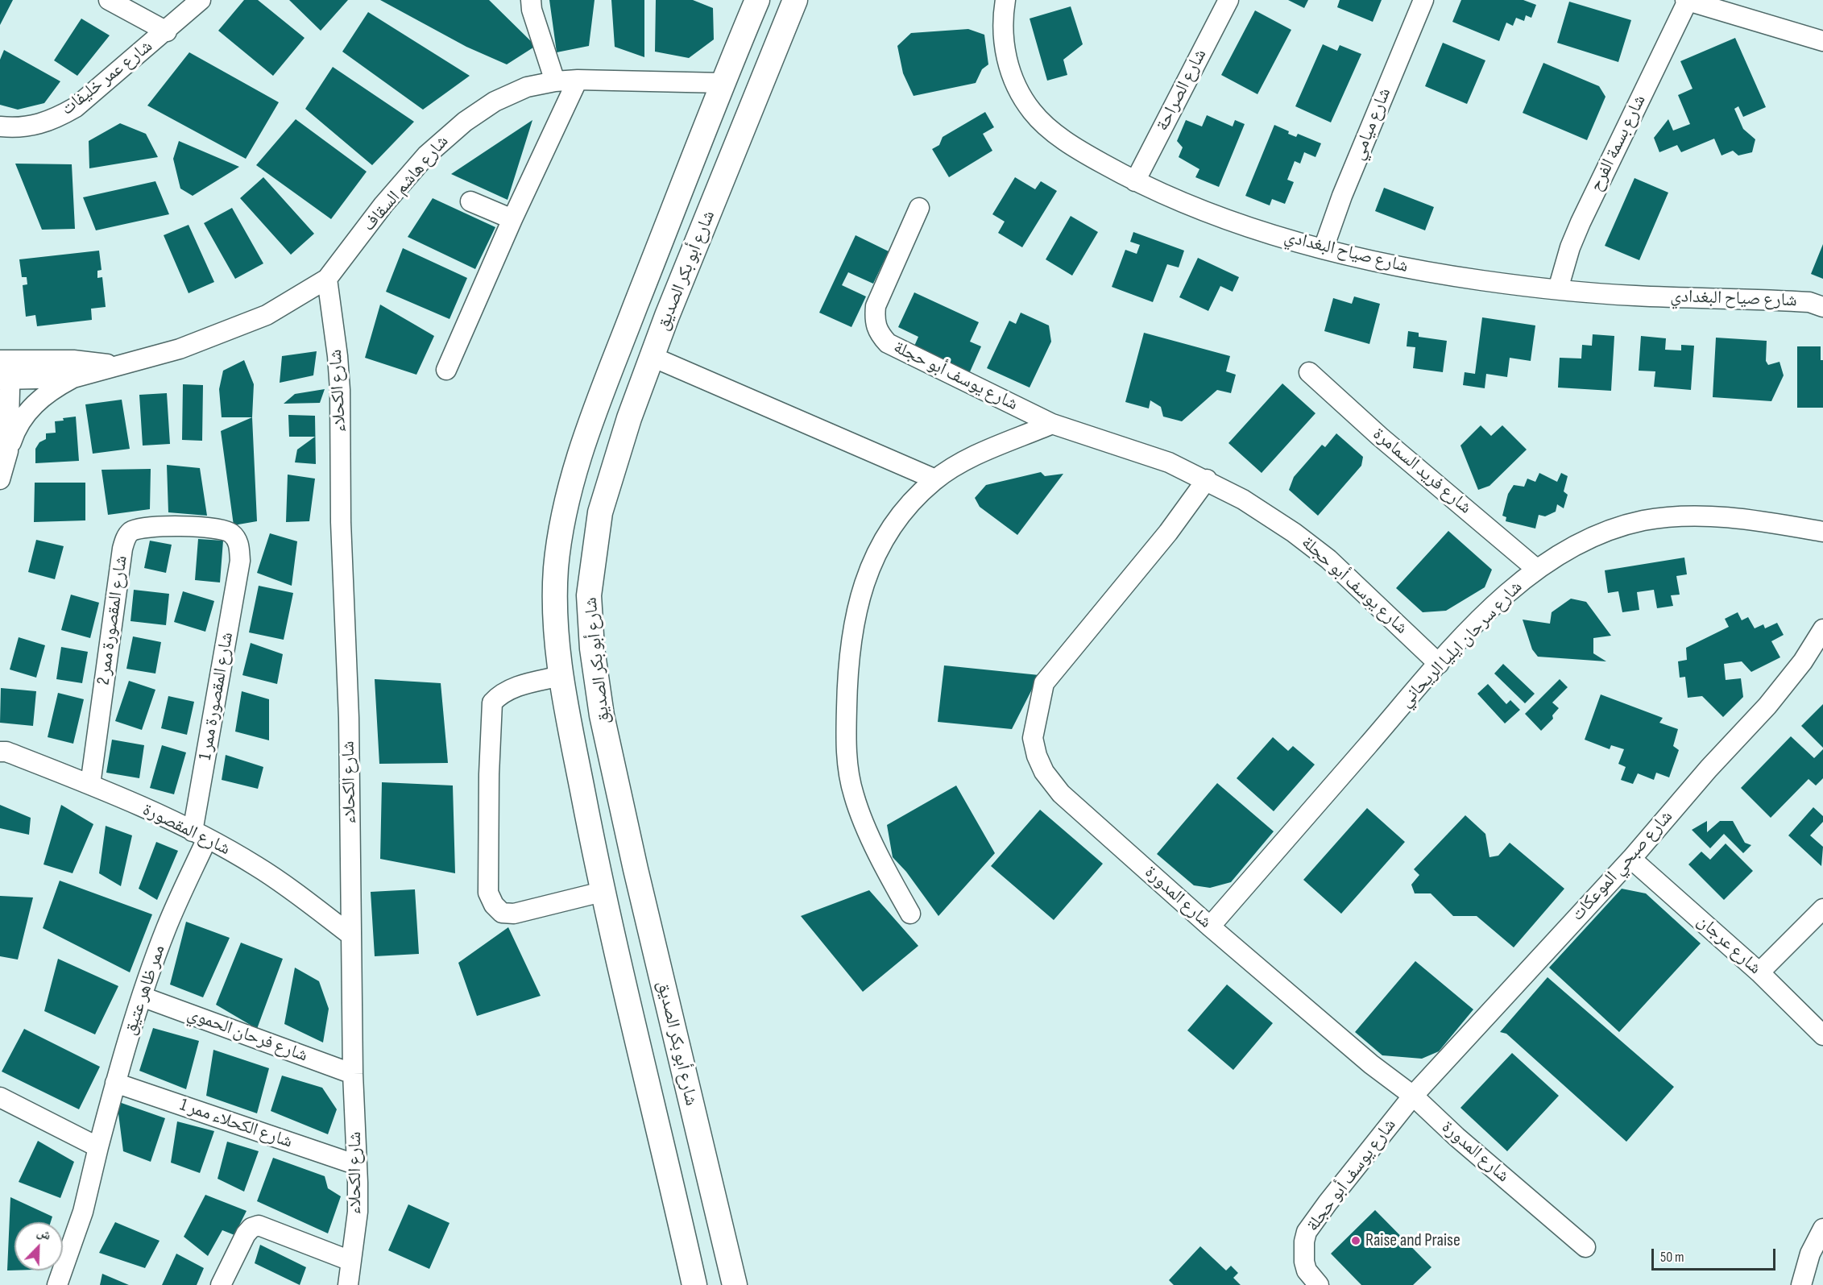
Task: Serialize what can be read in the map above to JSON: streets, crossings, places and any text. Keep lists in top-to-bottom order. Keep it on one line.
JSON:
{"streets":{"main road":["شارع أبو بكر الصديق"],"street":["شارع عمر خليفات","شارع الصراحة","شارع ميامي","شارع بسمة الفرح","شارع هاشم السقاف","شارع صياح البغدادي","شارع يوسف أبو حجلة","شارع الكحلاء","شارع فريد السمامرة","شارع المقصورة ممر 2","شارع سرحان ايليا الريحاني","شارع المقصورة ممر 1","شارع المقصورة","شارع صبحي الموعكات","شارع المدورة","شارع عرجان","ممر ظاهر عتيق","شارع فرحان الحموي","شارع الكحلاء ممر 1"]},"crossings":[["شارع الصراحة","شارع صياح البغدادي"],["شارع ميامي","شارع صياح البغدادي"],["شارع بسمة الفرح","شارع صياح البغدادي"],["شارع هاشم السقاف","شارع أبو بكر الصديق"],["شارع هاشم السقاف","شارع الكحلاء"],["شارع يوسف أبو حجلة","شارع سرحان ايليا الريحاني"],["شارع يوسف أبو حجلة","شارع صبحي الموعكات"],["شارع يوسف أبو حجلة","شارع المدورة"],["شارع الكحلاء","شارع المقصورة"],["شارع الكحلاء","شارع فرحان الحموي"],["شارع الكحلاء","شارع الكحلاء ممر 1"],["شارع فريد السمامرة","شارع سرحان ايليا الريحاني"],["شارع المقصورة ممر 2","شارع المقصورة ممر 1"],["شارع المقصورة ممر 2","شارع المقصورة"],["شارع سرحان ايليا الريحاني","شارع المدورة"],["شارع المقصورة ممر 1","شارع المقصورة"],["شارع المقصورة ممر 1","ممر ظاهر عتيق"],["شارع المقصورة","ممر ظاهر عتيق"],["شارع صبحي الموعكات","شارع المدورة"],["شارع صبحي الموعكات","شارع عرجان"],["ممر ظاهر عتيق","شارع فرحان الحموي"],["ممر ظاهر عتيق","شارع الكحلاء ممر 1"]],"places":["Raise and Praise"],"scale_bar":"50 m","north":"top right"}
